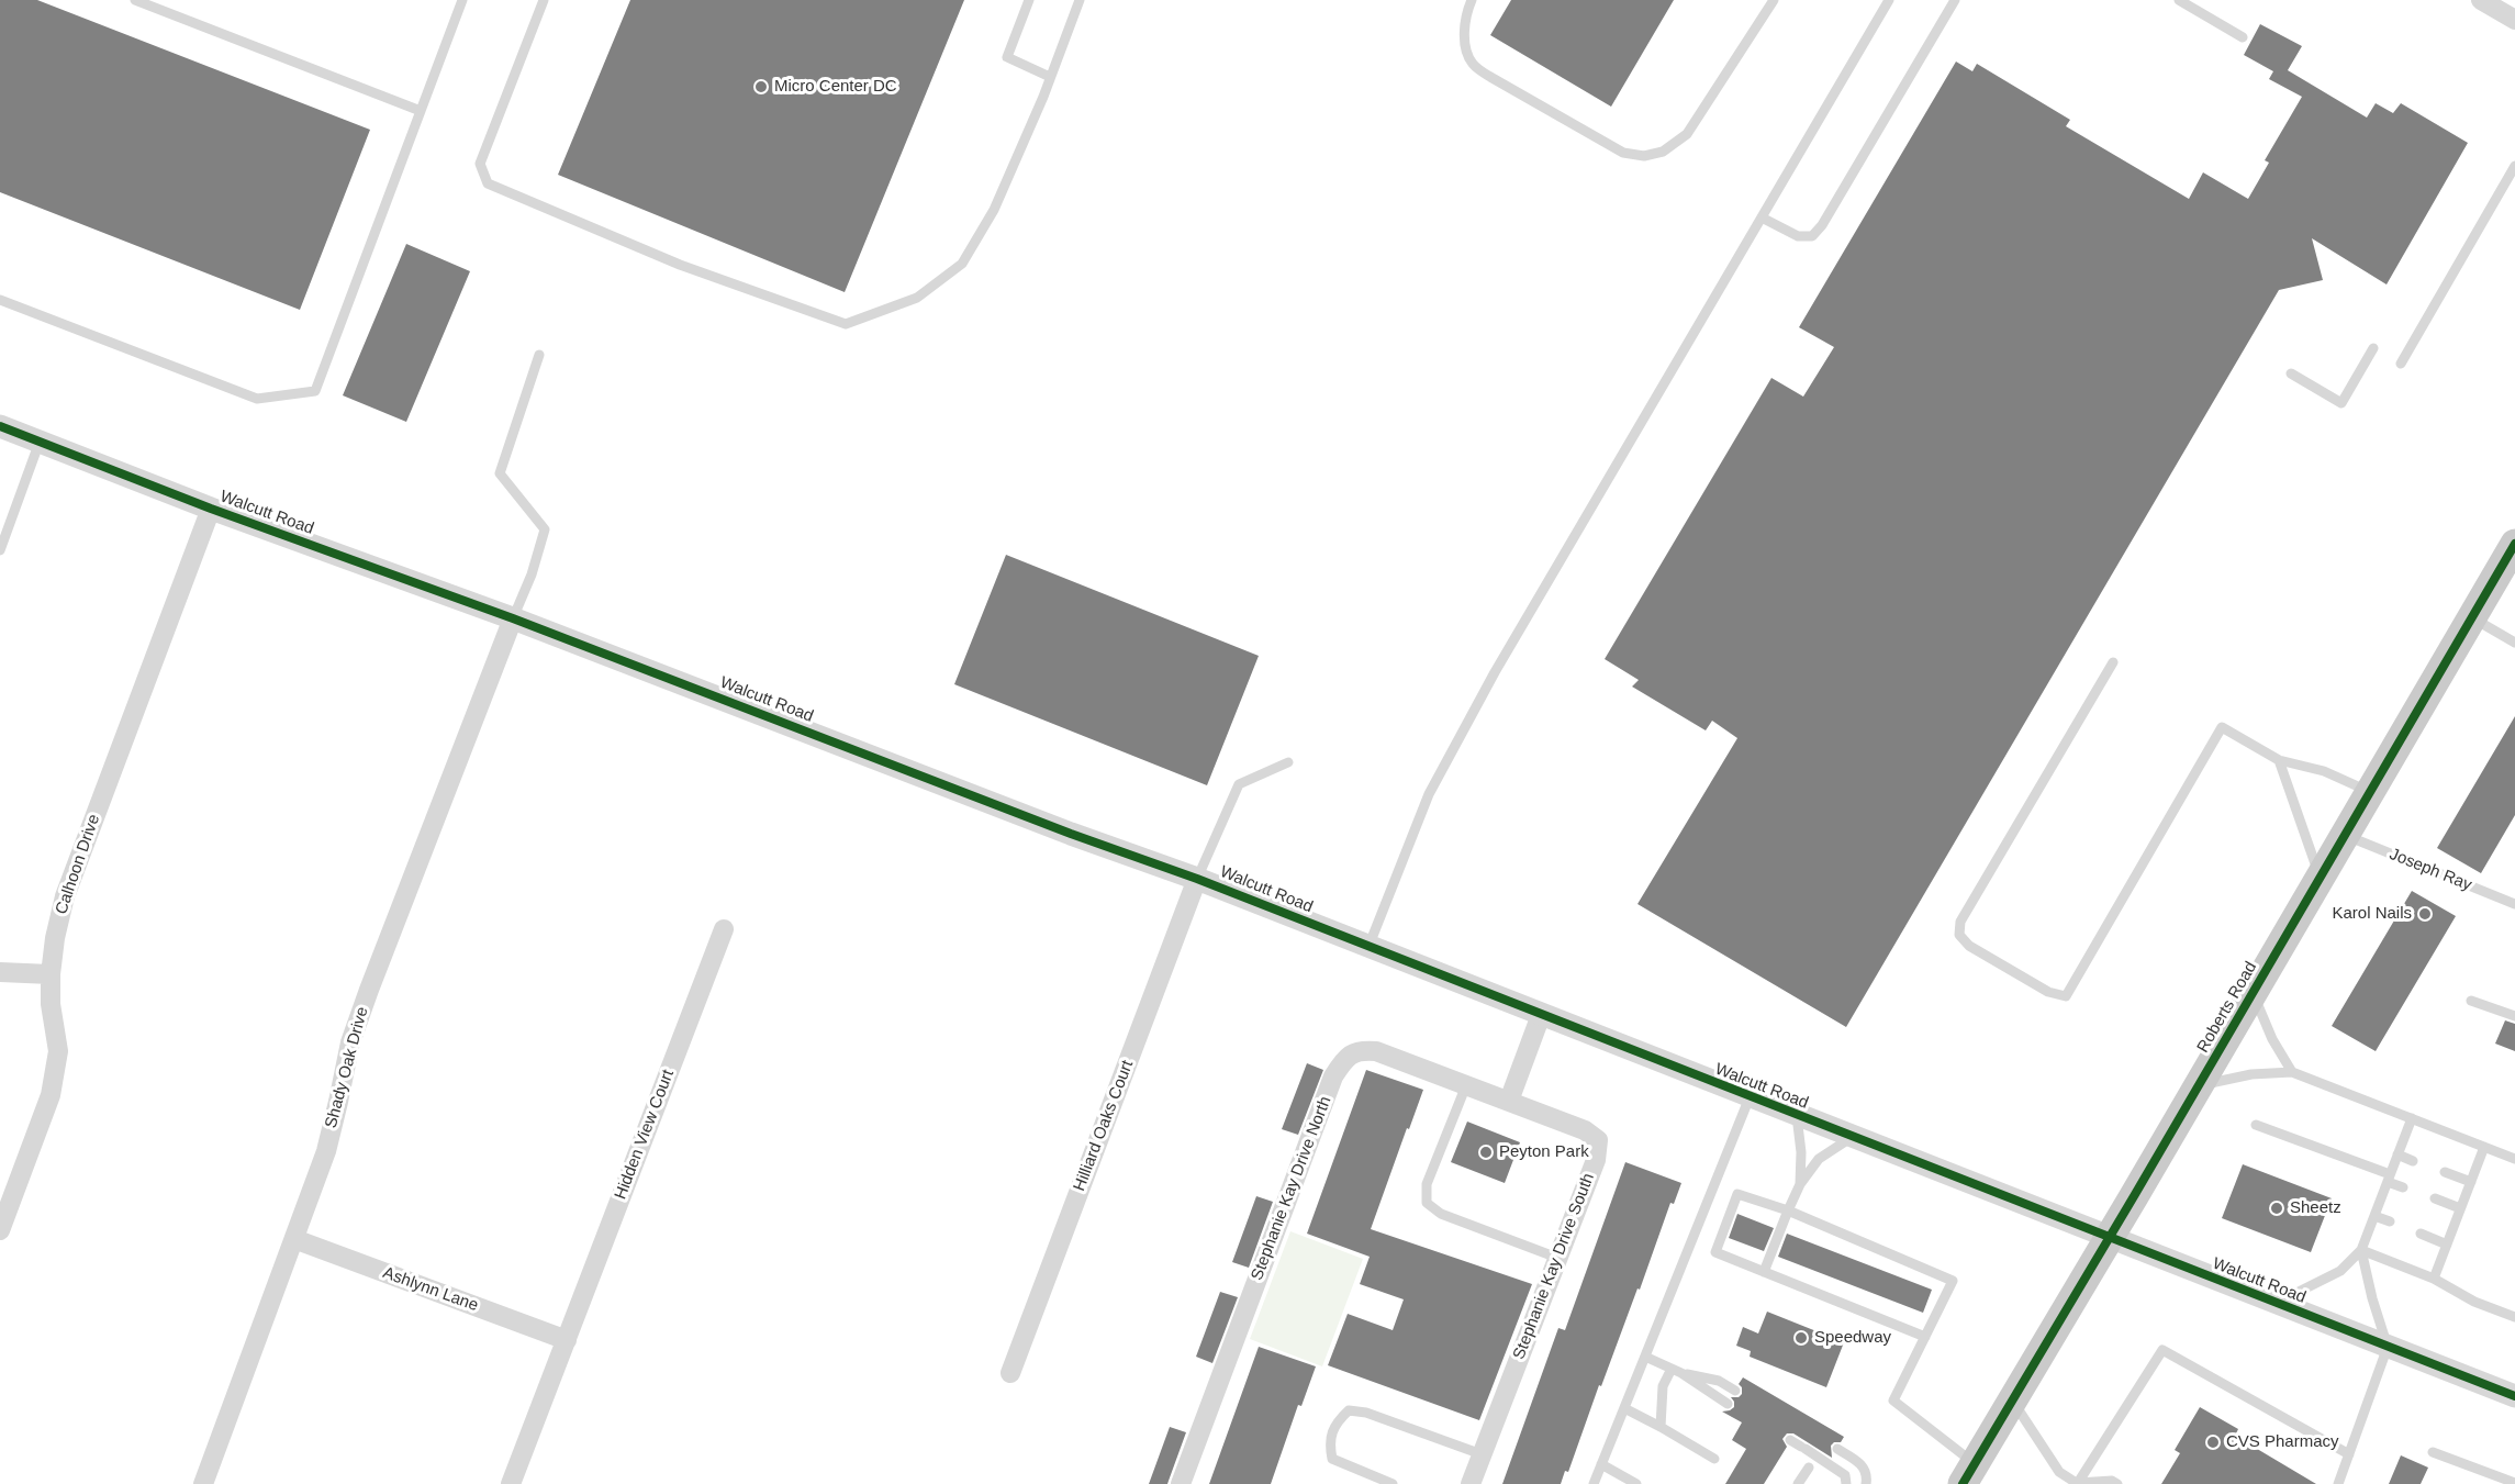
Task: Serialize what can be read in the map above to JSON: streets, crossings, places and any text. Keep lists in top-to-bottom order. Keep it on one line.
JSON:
{"streets":{"main road":["Roberts Road"],"street":["Walcutt Road","Calhoon Drive","Shady Oak Drive","Hilliard Oaks Court","Hidden View Court","Stephanie Kay Drive North","Stephanie Kay Drive South","Ashlynn Lane"],"lane":["Joseph Ray"]},"crossings":[["Walcutt Road","Calhoon Drive"],["Walcutt Road","Roberts Road"],["Walcutt Road","Shady Oak Drive"],["Walcutt Road","Hilliard Oaks Court"],["Joseph Ray","Roberts Road"],["Shady Oak Drive","Ashlynn Lane"],["Hidden View Court","Ashlynn Lane"],["Stephanie Kay Drive North","Stephanie Kay Drive South"]],"places":["Micro Center DC","Karol Nails","Peyton Park","Sheetz","Speedway","CVS Pharmacy"]}
